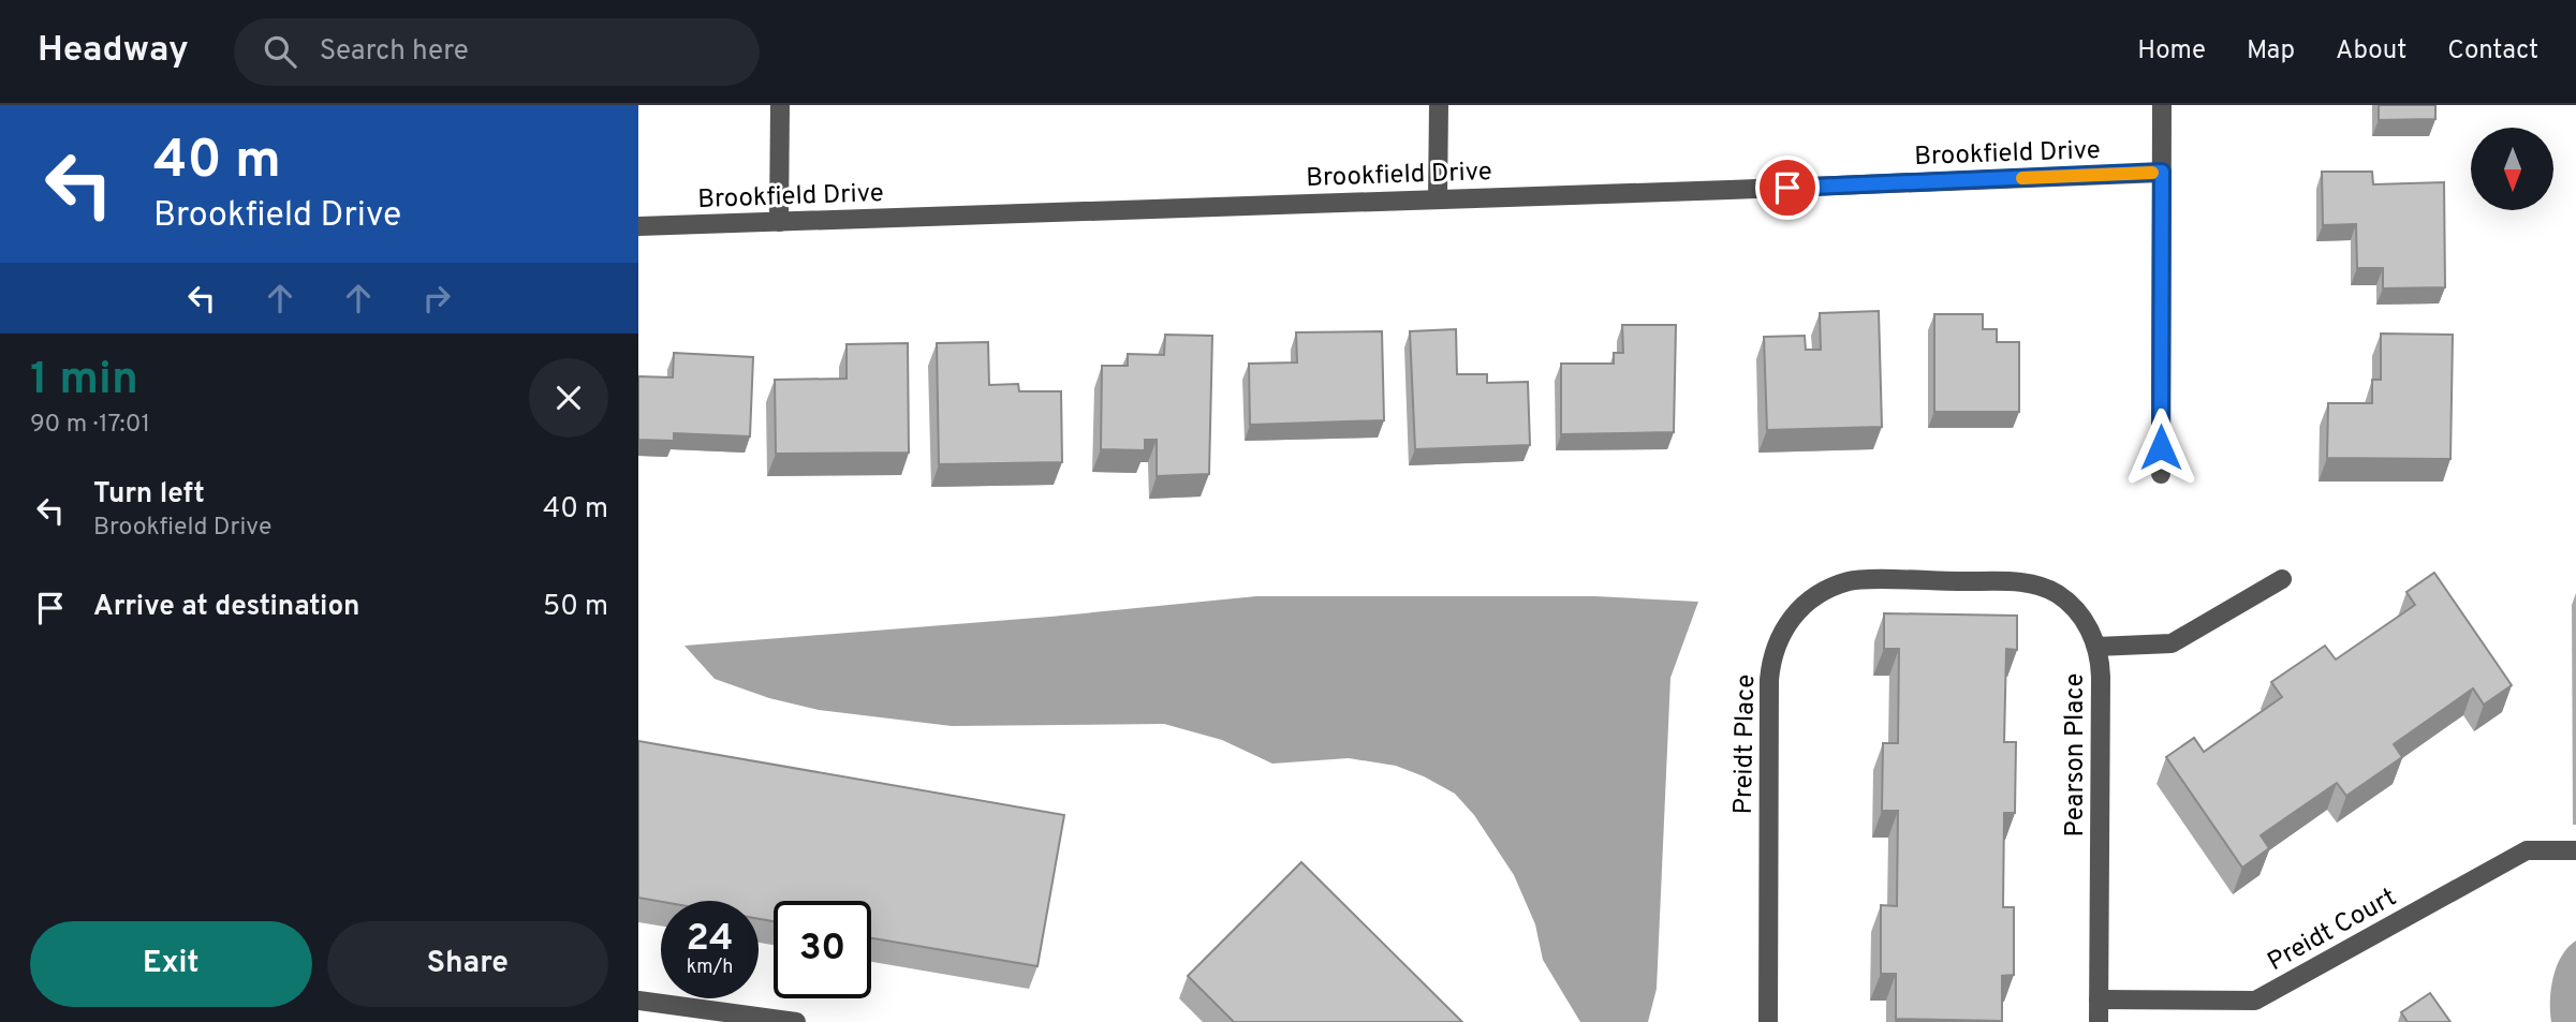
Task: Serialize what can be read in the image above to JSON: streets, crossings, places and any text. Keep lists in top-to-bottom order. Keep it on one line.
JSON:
{"streets":{"street":["Brookfield Drive","Preidt Place","Pearson Place","Preidt Court"]},"crossings":[["Preidt Place","Pearson Place"],["Pearson Place","Preidt Court"]],"north":"bottom","page":{"header":"Headway","search":"Search here","nav":["Home","Map","About","Contact"],"turn":["40 m","Brookfield Drive"],"heading":["1 min","90 m · 17:01"],"list":[{"name":"Turn left","note":"Brookfield Drive","value":"40 m"},{"name":"Arrive at destination","value":"50 m"}],"speed":"24 km/h","limit":"30","buttons":["Exit","Share"]}}
